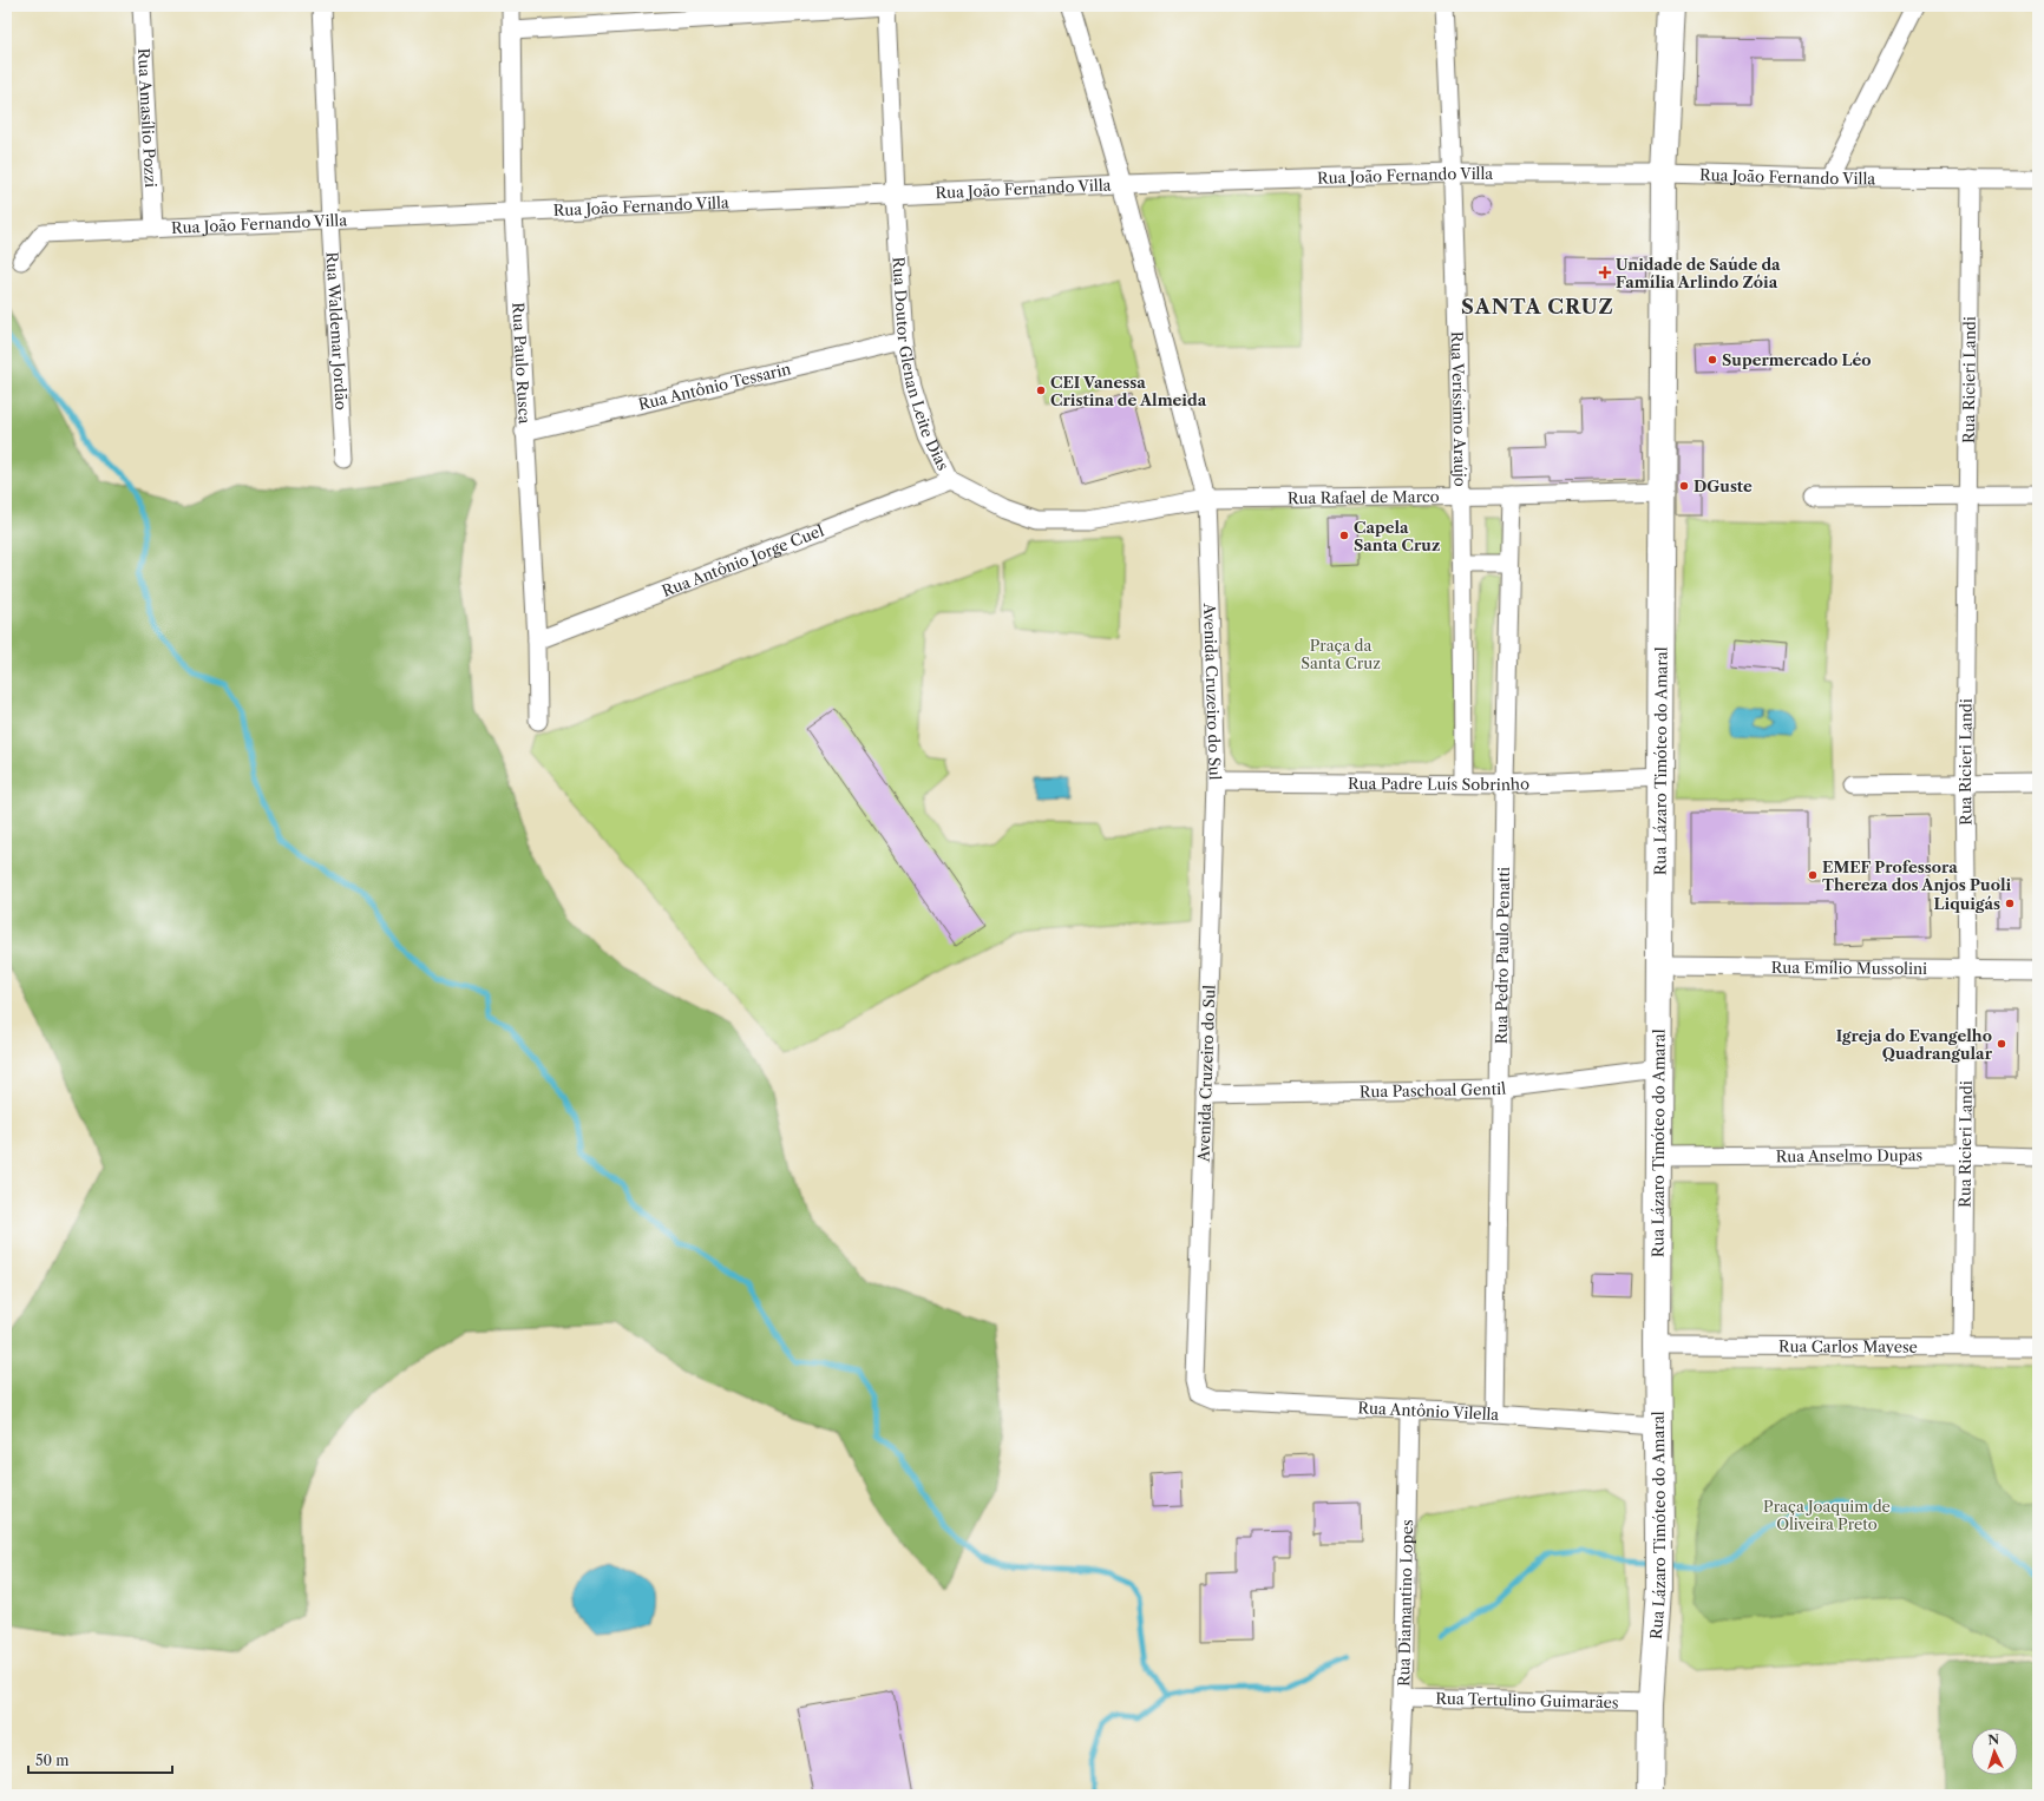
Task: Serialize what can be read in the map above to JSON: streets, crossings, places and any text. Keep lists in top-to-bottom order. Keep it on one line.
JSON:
{"streets":{"main road":["Rua Lázaro Timóteo do Amaral"],"street":["Rua Amasílio Pozzi","Rua João Fernando Villa","Rua Waldemar Jordão","Rua Doutor Glenan Leite Dias","Rua Paulo Rusca","Rua Ricieri Landi","Rua Antônio Tessarin","Rua Veríssimo Araújo","Rua Rafael de Marco","Rua Antônio Jorge Cuel","Avenida Cruzeiro do Sul","Rua Padre Luís Sobrinho","Rua Pedro Paulo Penatti","Rua Emílio Mussolini","Rua Paschoal Gentil","Rua Anselmo Dupas","Rua Carlos Mayese","Rua Antônio Vilella","Rua Diamantino Lopes","Rua Tertulino Guimarães"]},"crossings":[["Rua Amasílio Pozzi","Rua João Fernando Villa"],["Rua João Fernando Villa","Rua Waldemar Jordão"],["Rua João Fernando Villa","Rua Doutor Glenan Leite Dias"],["Rua João Fernando Villa","Rua Paulo Rusca"],["Rua João Fernando Villa","Rua Ricieri Landi"],["Rua João Fernando Villa","Rua Veríssimo Araújo"],["Rua João Fernando Villa","Avenida Cruzeiro do Sul"],["Rua João Fernando Villa","Rua Lázaro Timóteo do Amaral"],["Rua Doutor Glenan Leite Dias","Rua Antônio Tessarin"],["Rua Doutor Glenan Leite Dias","Rua Rafael de Marco"],["Rua Doutor Glenan Leite Dias","Rua Antônio Jorge Cuel"],["Rua Doutor Glenan Leite Dias","Avenida Cruzeiro do Sul"],["Rua Paulo Rusca","Rua Antônio Tessarin"],["Rua Paulo Rusca","Rua Antônio Jorge Cuel"],["Rua Ricieri Landi","Rua Emílio Mussolini"],["Rua Ricieri Landi","Rua Anselmo Dupas"],["Rua Ricieri Landi","Rua Carlos Mayese"],["Rua Veríssimo Araújo","Rua Rafael de Marco"],["Rua Veríssimo Araújo","Rua Padre Luís Sobrinho"],["Rua Rafael de Marco","Avenida Cruzeiro do Sul"],["Rua Rafael de Marco","Rua Lázaro Timóteo do Amaral"],["Rua Rafael de Marco","Rua Pedro Paulo Penatti"],["Avenida Cruzeiro do Sul","Rua Padre Luís Sobrinho"],["Avenida Cruzeiro do Sul","Rua Paschoal Gentil"],["Avenida Cruzeiro do Sul","Rua Antônio Vilella"],["Rua Lázaro Timóteo do Amaral","Rua Padre Luís Sobrinho"],["Rua Lázaro Timóteo do Amaral","Rua Emílio Mussolini"],["Rua Lázaro Timóteo do Amaral","Rua Paschoal Gentil"],["Rua Lázaro Timóteo do Amaral","Rua Anselmo Dupas"],["Rua Lázaro Timóteo do Amaral","Rua Carlos Mayese"],["Rua Lázaro Timóteo do Amaral","Rua Antônio Vilella"],["Rua Lázaro Timóteo do Amaral","Rua Tertulino Guimarães"],["Rua Padre Luís Sobrinho","Rua Pedro Paulo Penatti"],["Rua Pedro Paulo Penatti","Rua Paschoal Gentil"],["Rua Pedro Paulo Penatti","Rua Antônio Vilella"],["Rua Antônio Vilella","Rua Diamantino Lopes"],["Rua Diamantino Lopes","Rua Tertulino Guimarães"]],"districts":["SANTA CRUZ"],"parks":["Praça da Santa Cruz","Praça Joaquim de Oliveira Preto"],"places":{"health":["Unidade de Saúde da Família Arlindo Zóia"],"other":["Supermercado Léo","CEI Vanessa Cristina de Almeida","DGuste","Capela Santa Cruz","EMEF Professora Thereza dos Anjos Puoli","Liquigás","Igreja do Evangelho Quadrangular"]},"scale_bar":"50 m","north":"top"}
